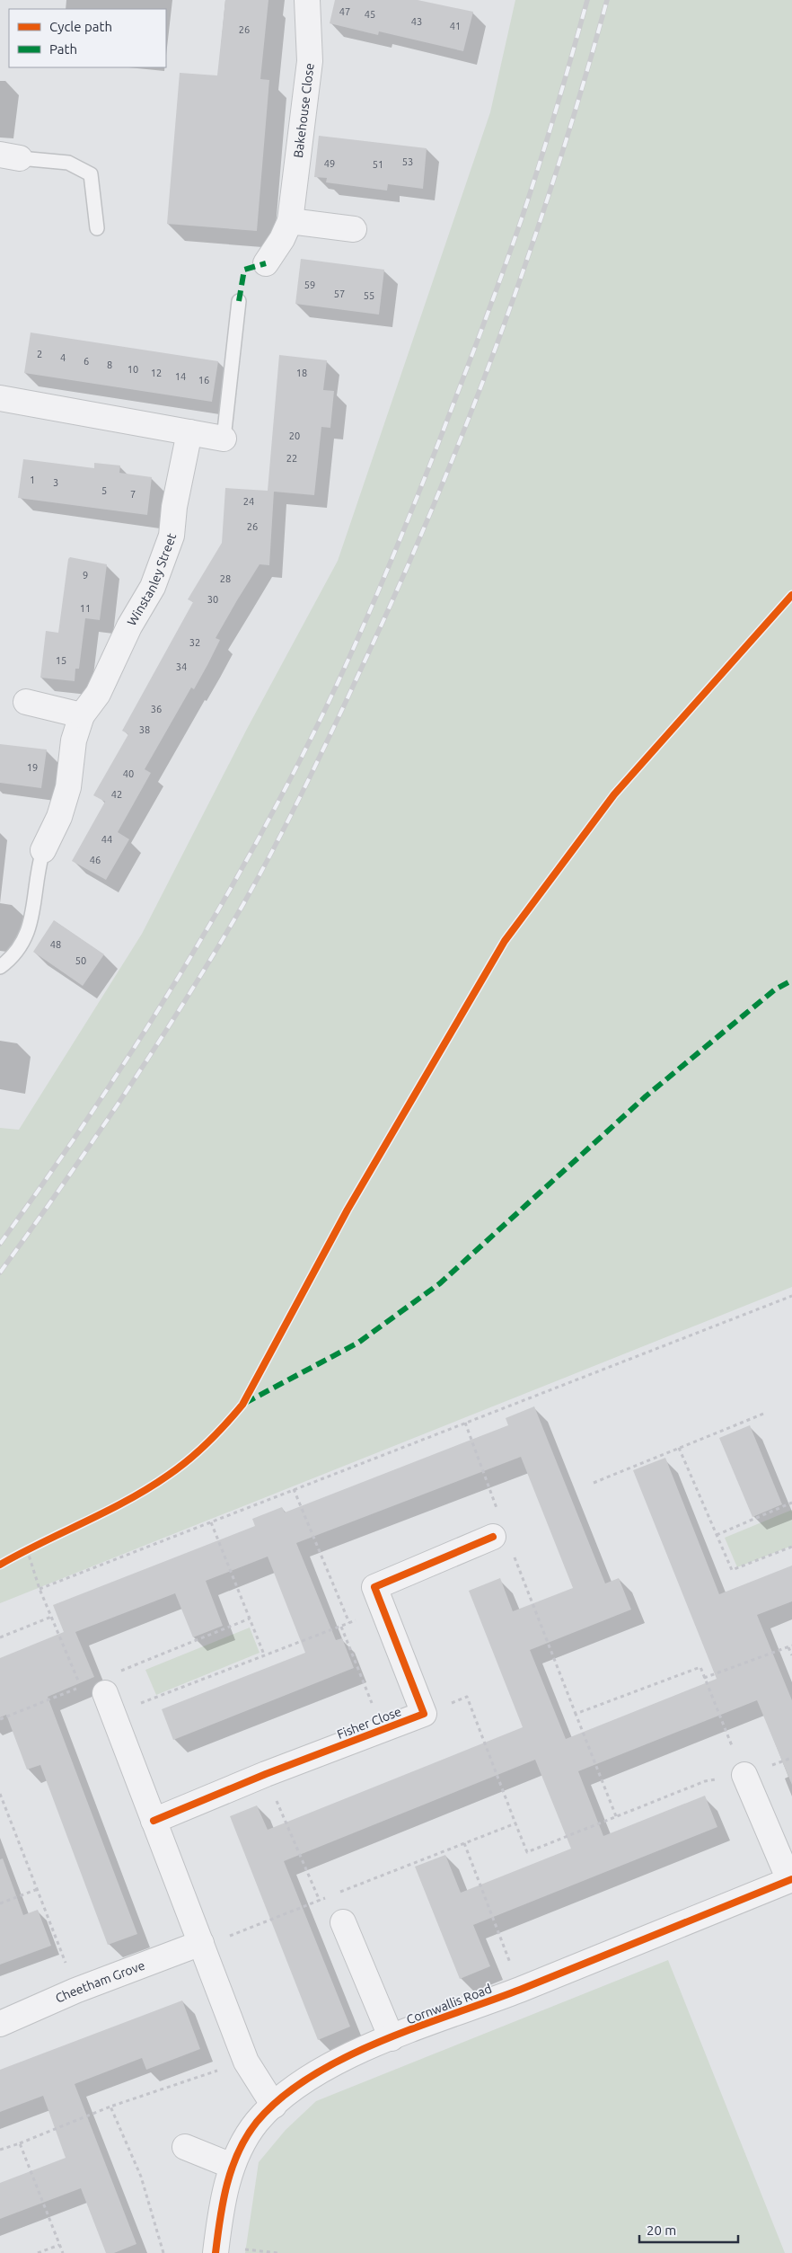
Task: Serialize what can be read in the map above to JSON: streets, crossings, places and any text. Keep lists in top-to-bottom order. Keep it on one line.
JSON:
{"streets":{"street":["Bakehouse Close","Winstanley Street","Fisher Close","Cheetham Grove","Cornwallis Road"]},"house_numbers":["47","45","43","41","26","53","49","51","59","57","55","2","4","6","8","10","12","18","14","16","20","22","1","3","5","7","24","26","9","28","30","11","32","15","34","36","38","19","40","42","44","46","48","50"],"legend":["Cycle path","Path"],"scale_bar":"20 m"}
